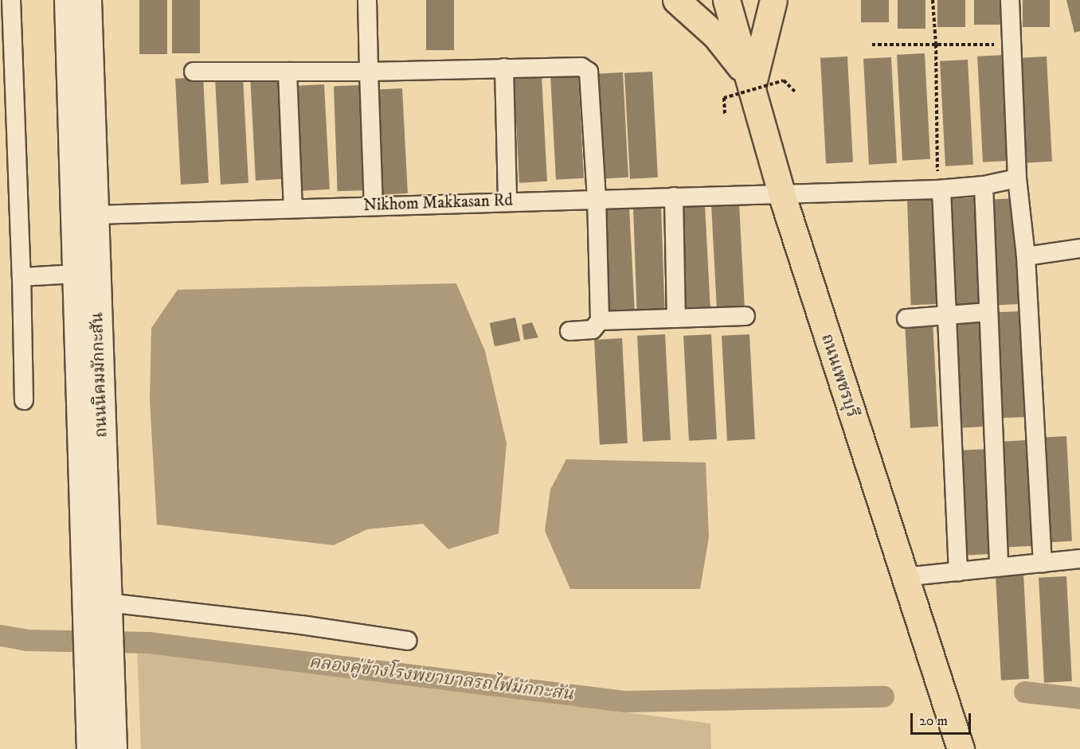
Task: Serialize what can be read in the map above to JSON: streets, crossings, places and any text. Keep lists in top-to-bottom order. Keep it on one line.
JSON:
{"streets":{"main road":["ถนนเพชรบุรี"],"street":["Nikhom Makkasan Rd","ถนนนิคมมักกะสัน"]},"crossings":[["Nikhom Makkasan Rd","ถนนนิคมมักกะสัน"],["Nikhom Makkasan Rd","ถนนเพชรบุรี"]],"water":["คลองคู่ข้างโรงพยาบาลรถไฟมักกะสัน"],"scale_bar":"20 m"}
